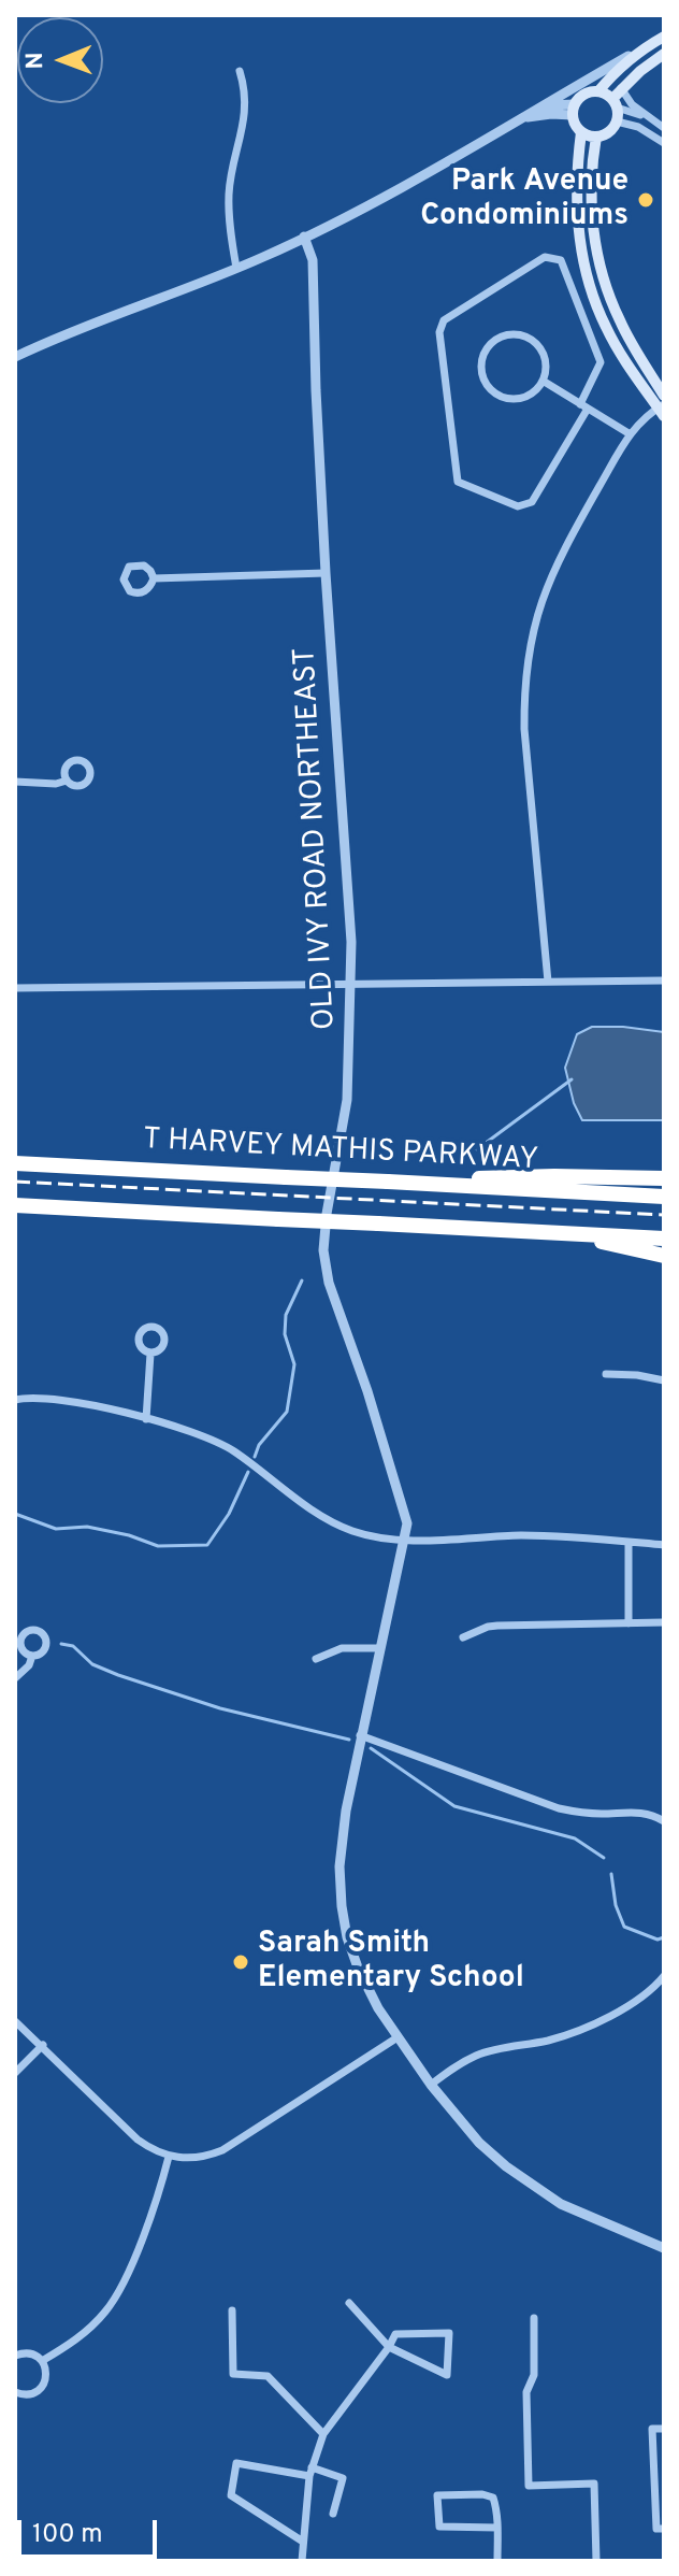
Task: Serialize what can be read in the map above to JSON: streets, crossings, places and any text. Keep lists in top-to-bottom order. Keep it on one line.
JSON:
{"streets":{"highway":["T HARVEY MATHIS PARKWAY"],"street":["OLD IVY ROAD NORTHEAST"]},"places":["Park Avenue Condominiums","Sarah Smith Elementary School"],"scale_bar":"100 m","north":"left"}
